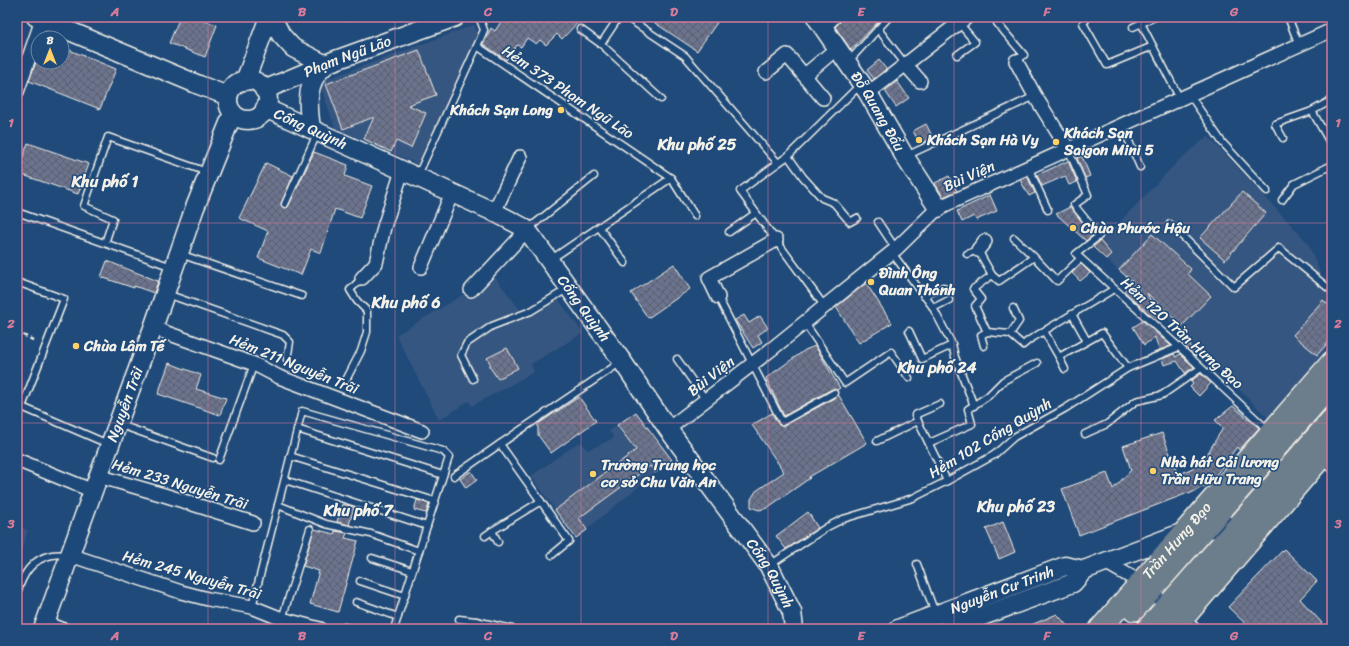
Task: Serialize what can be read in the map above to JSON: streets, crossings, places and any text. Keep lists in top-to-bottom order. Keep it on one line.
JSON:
{"streets":{"main road":["Trần Hưng Đạo"],"street":["Phạm Ngũ Lão","Ðỗ Quang Ðẩu","Cống Quỳnh","Bùi Viện","Hẻm 211 Nguyễn Trãi","Nguyễn Trãi","Hẻm 233 Nguyễn Trãi","Hẻm 245 Nguyễn Trãi","Nguyễn Cư Trinh"],"lane":["Hẻm 373 Phạm Ngũ Lão","Hẻm 120 Trần Hưng Đạo","Hẻm 102 Cống Quỳnh"]},"crossings":[["Phạm Ngũ Lão","Cống Quỳnh"],["Phạm Ngũ Lão","Nguyễn Trãi"],["Ðỗ Quang Ðẩu","Bùi Viện"],["Cống Quỳnh","Bùi Viện"],["Cống Quỳnh","Nguyễn Trãi"],["Cống Quỳnh","Hẻm 102 Cống Quỳnh"],["Hẻm 120 Trần Hưng Đạo","Hẻm 102 Cống Quỳnh"],["Hẻm 120 Trần Hưng Đạo","Trần Hưng Đạo"],["Hẻm 211 Nguyễn Trãi","Nguyễn Trãi"],["Nguyễn Trãi","Hẻm 233 Nguyễn Trãi"],["Nguyễn Trãi","Hẻm 245 Nguyễn Trãi"],["Trần Hưng Đạo","Nguyễn Cư Trinh"]],"districts":["Khu phố 25","Khu phố 1","Khu phố 6","Khu phố 24","Khu phố 23","Khu phố 7"],"places":["Khách Sạn Long","Khách Sạn Hà Vy","Khách Sạn Saigon Mini 5","Chùa Phước Hậu","Đình Ông Quan Thánh","Chùa Lâm Tế","Nhà hát Cải lương Trần Hữu Trang","Trường Trung học cơ sở Chu Văn An"],"north":"top","grid":{"columns":["A","B","C","D","E","F","G"],"rows":["1","2","3"]}}
